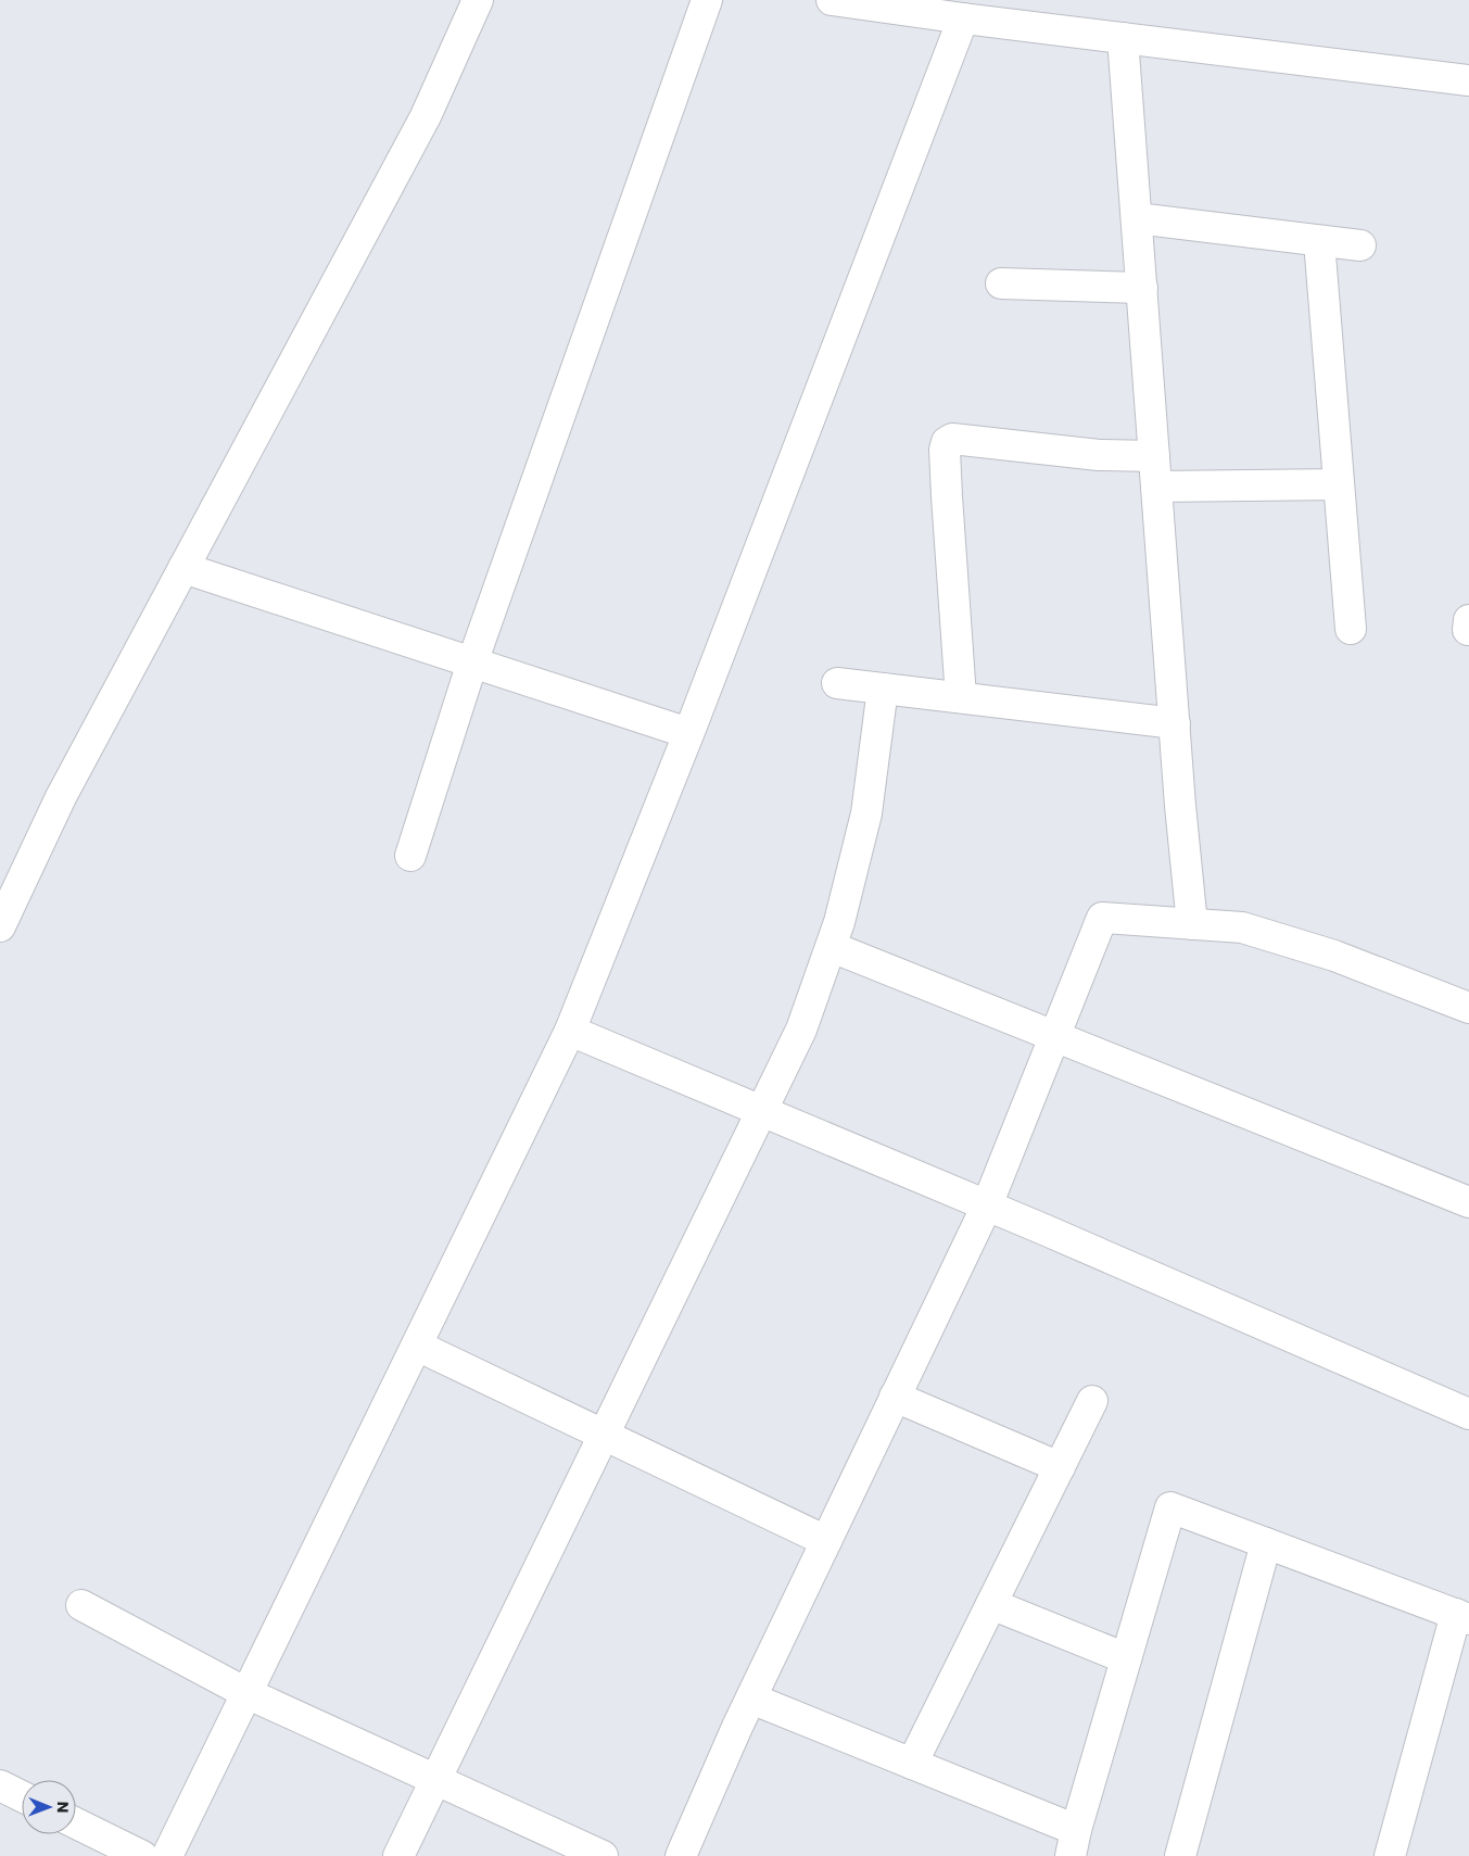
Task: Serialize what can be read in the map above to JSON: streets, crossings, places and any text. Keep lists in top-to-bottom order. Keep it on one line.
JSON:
{"north":"right"}
